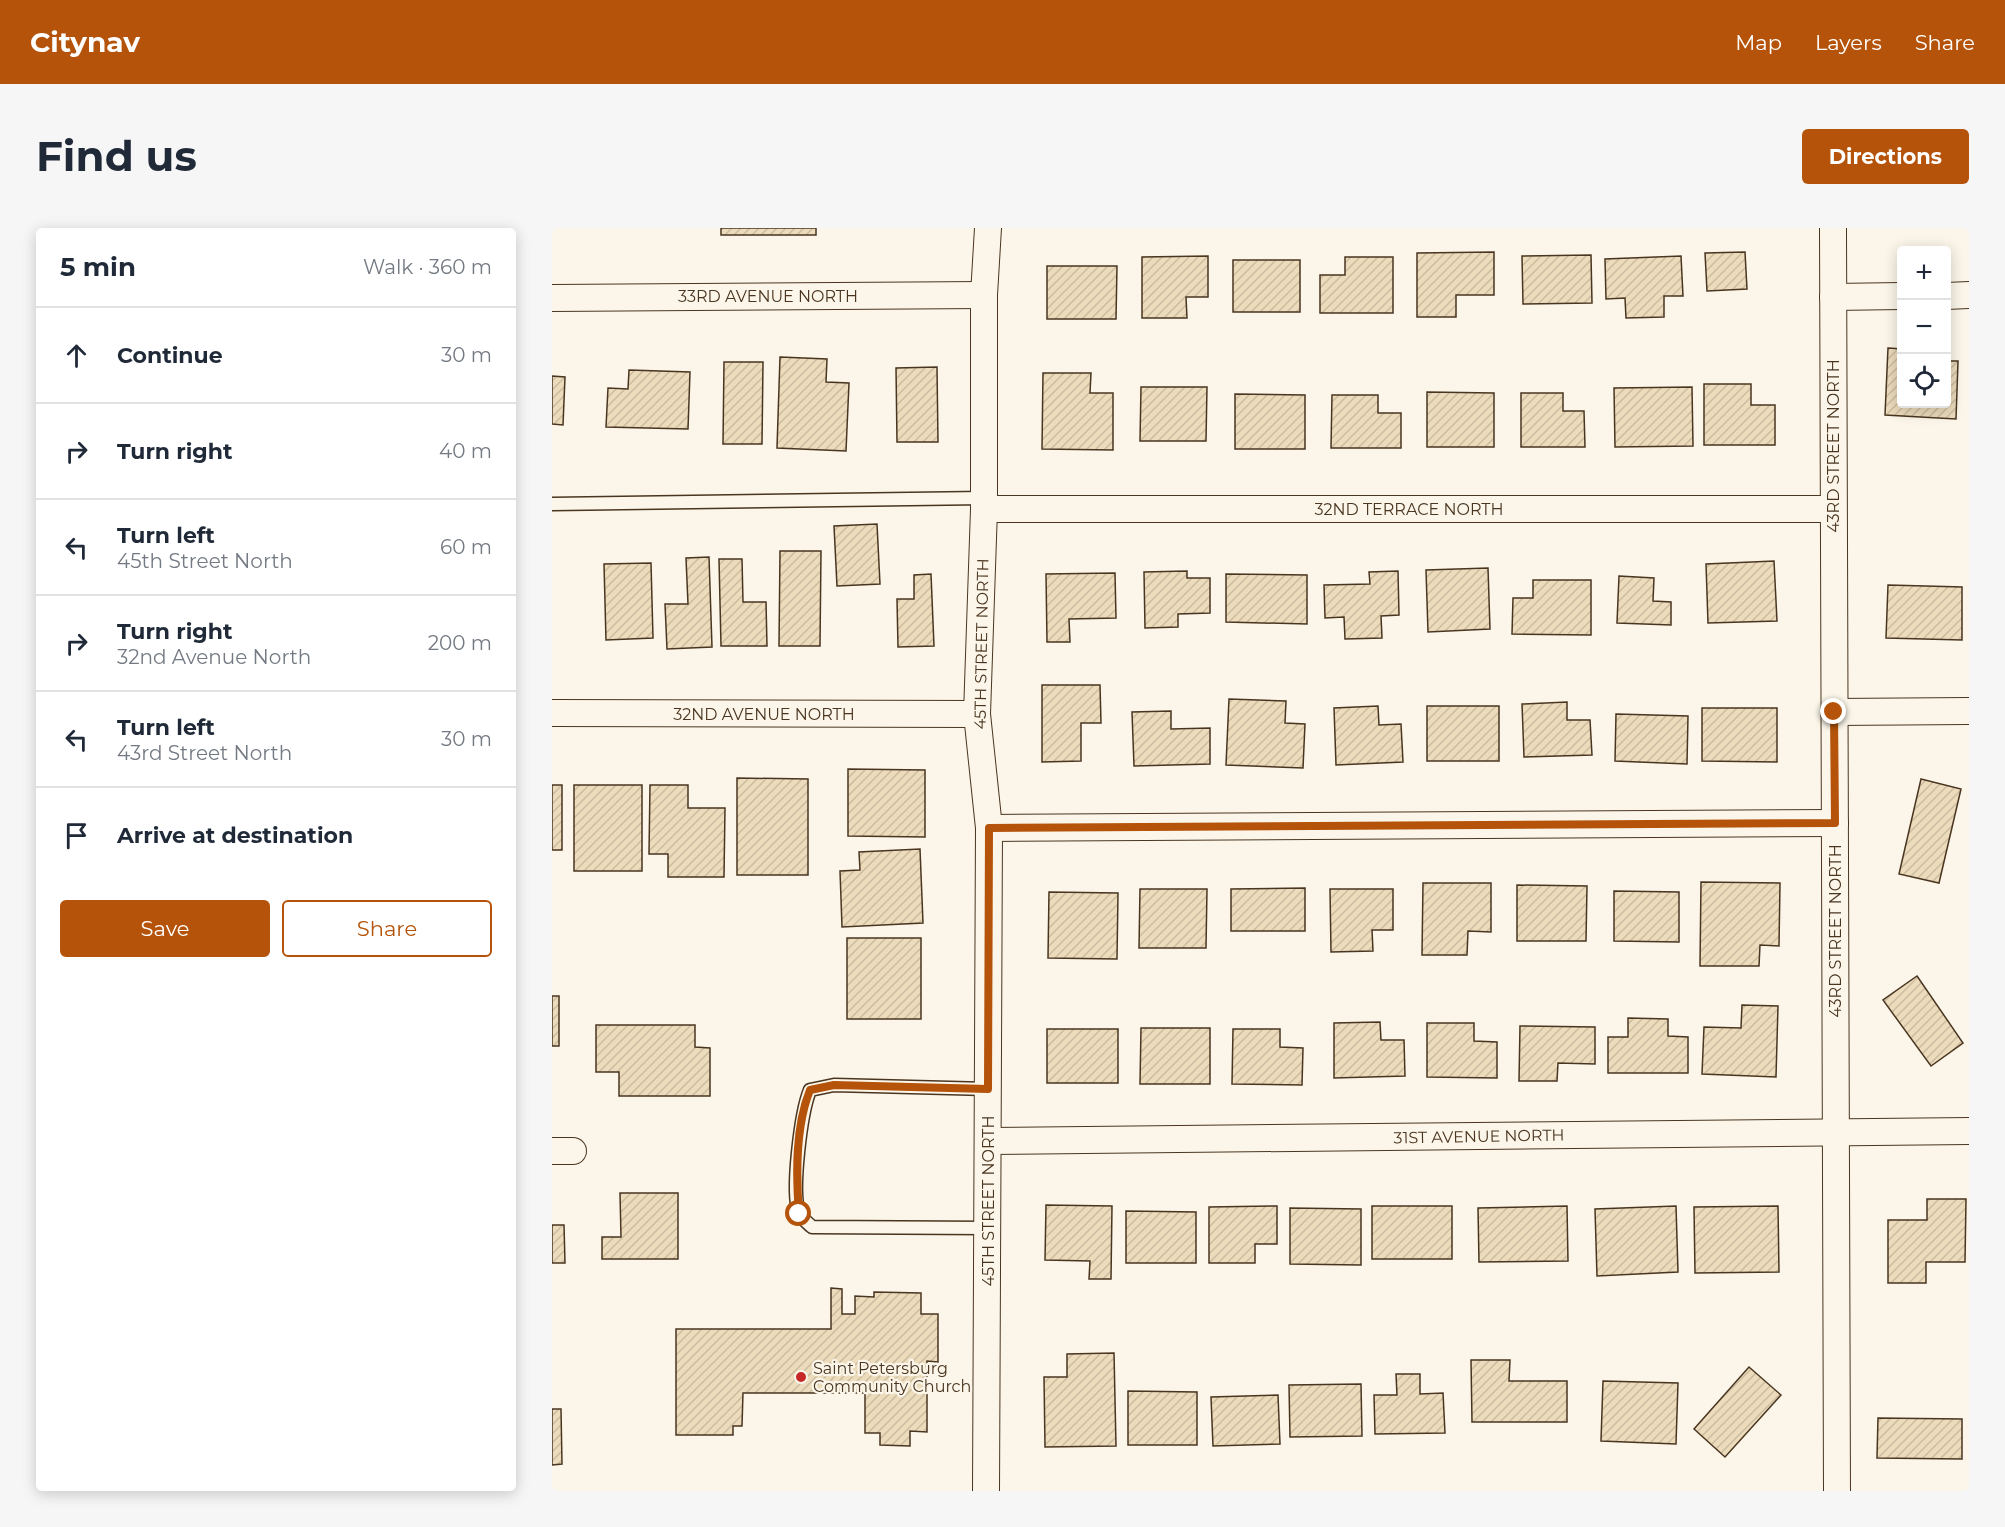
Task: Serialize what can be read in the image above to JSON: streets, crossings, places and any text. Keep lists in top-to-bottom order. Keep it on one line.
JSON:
{"streets":{"street":["33RD AVENUE NORTH","43RD STREET NORTH","32ND TERRACE NORTH","45TH STREET NORTH","32ND AVENUE NORTH","31ST AVENUE NORTH"]},"crossings":[["33RD AVENUE NORTH","45TH STREET NORTH"],["43RD STREET NORTH","32ND TERRACE NORTH"],["43RD STREET NORTH","31ST AVENUE NORTH"],["32ND TERRACE NORTH","45TH STREET NORTH"],["45TH STREET NORTH","32ND AVENUE NORTH"],["45TH STREET NORTH","31ST AVENUE NORTH"]],"places":["Saint Petersburg Community Church"],"page":{"header":"Citynav","nav":["Map","Layers","Share"],"buttons":["Directions",["Save","Share"]],"title":"Find us","heading":["5 min","Walk · 360 m"],"map_buttons":["+","−"],"list":[["Continue","30 m"],["Turn right","40 m"],["Turn left","45th Street North","60 m"],["Turn right","32nd Avenue North","200 m"],["Turn left","43rd Street North","30 m"],"Arrive at destination"]}}
